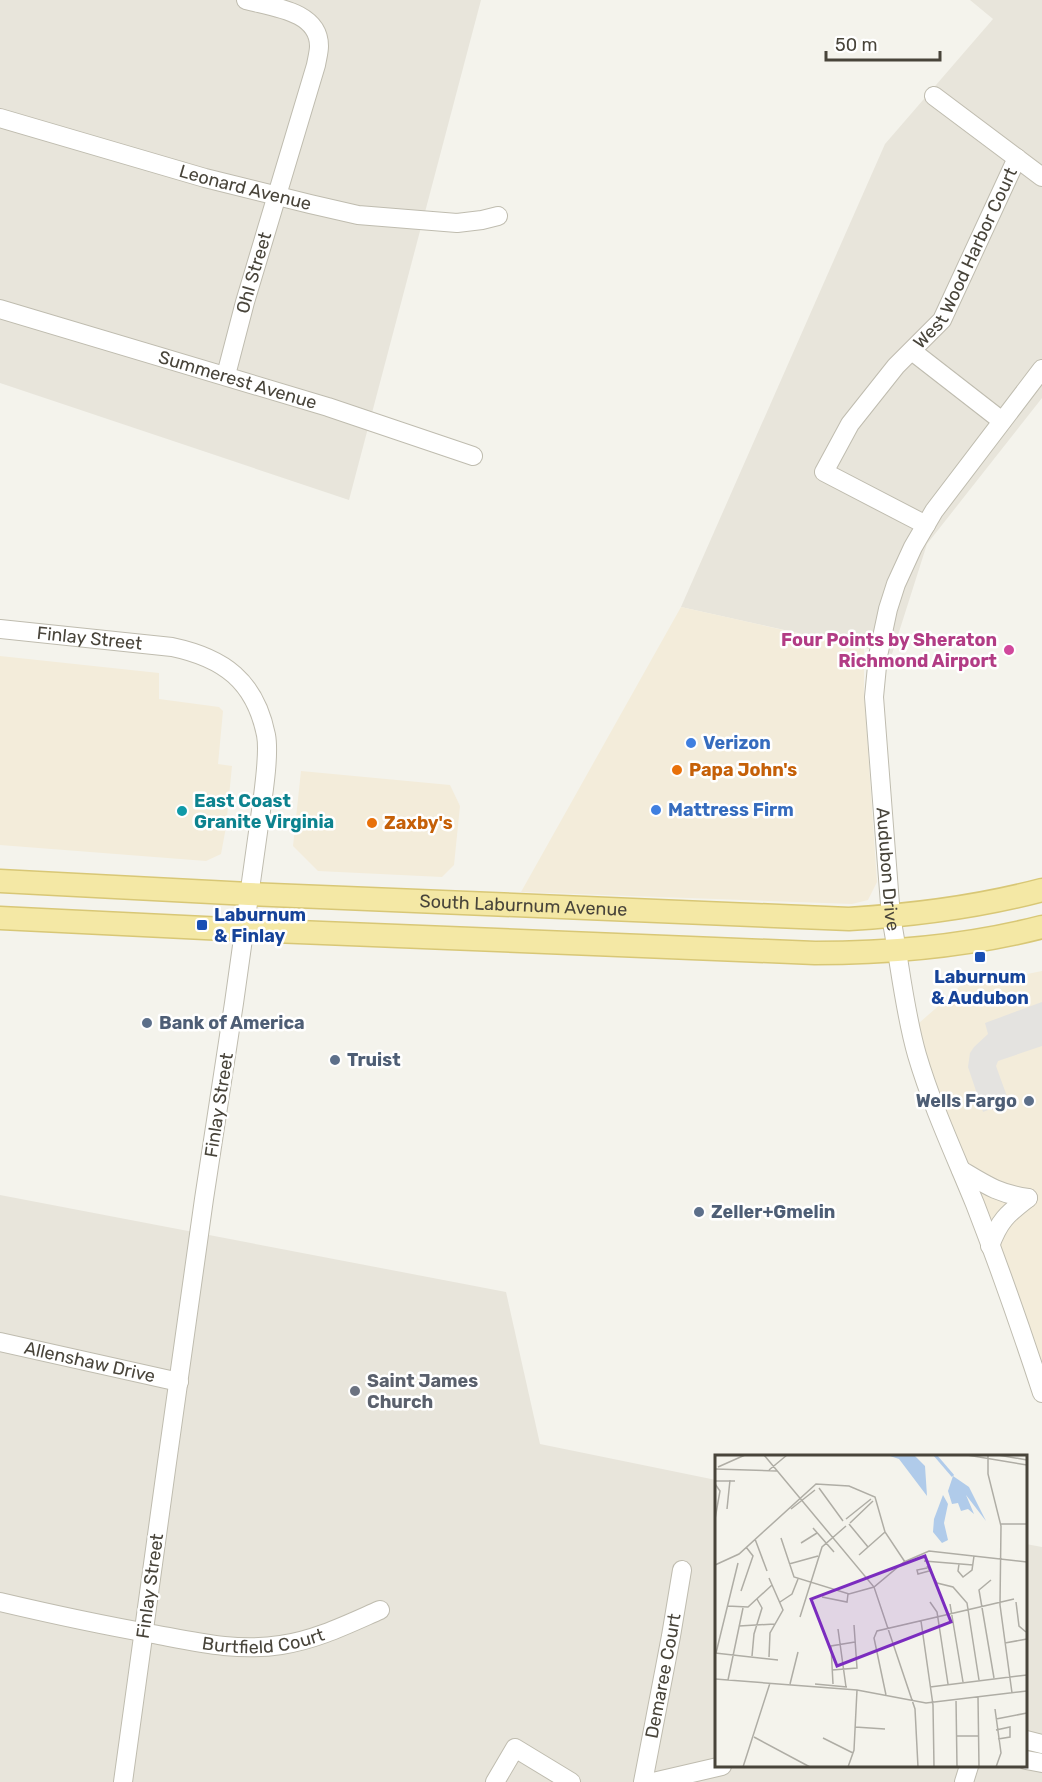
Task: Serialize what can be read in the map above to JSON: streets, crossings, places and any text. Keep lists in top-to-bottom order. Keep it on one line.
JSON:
{"streets":{"main road":["South Laburnum Avenue"],"street":["Leonard Avenue","West Wood Harbor Court","Ohl Street","Summerest Avenue","Finlay Street","Audubon Drive","Allenshaw Drive","Burtfield Court","Demaree Court"]},"crossings":[["Leonard Avenue","Ohl Street"],["West Wood Harbor Court","Audubon Drive"],["Ohl Street","Summerest Avenue"],["Finlay Street","South Laburnum Avenue"],["Finlay Street","Allenshaw Drive"],["Finlay Street","Burtfield Court"],["Audubon Drive","South Laburnum Avenue"]],"places":{"other":["Four Points by Sheraton Richmond Airport","Verizon","Papa John's","Mattress Firm","East Coast Granite Virginia","Zaxby's","Bank of America","Truist","Wells Fargo","Zeller+Gmelin","Saint James Church"],"transit":["Laburnum & Finlay","Laburnum & Audubon"]},"scale_bar":"50 m"}
